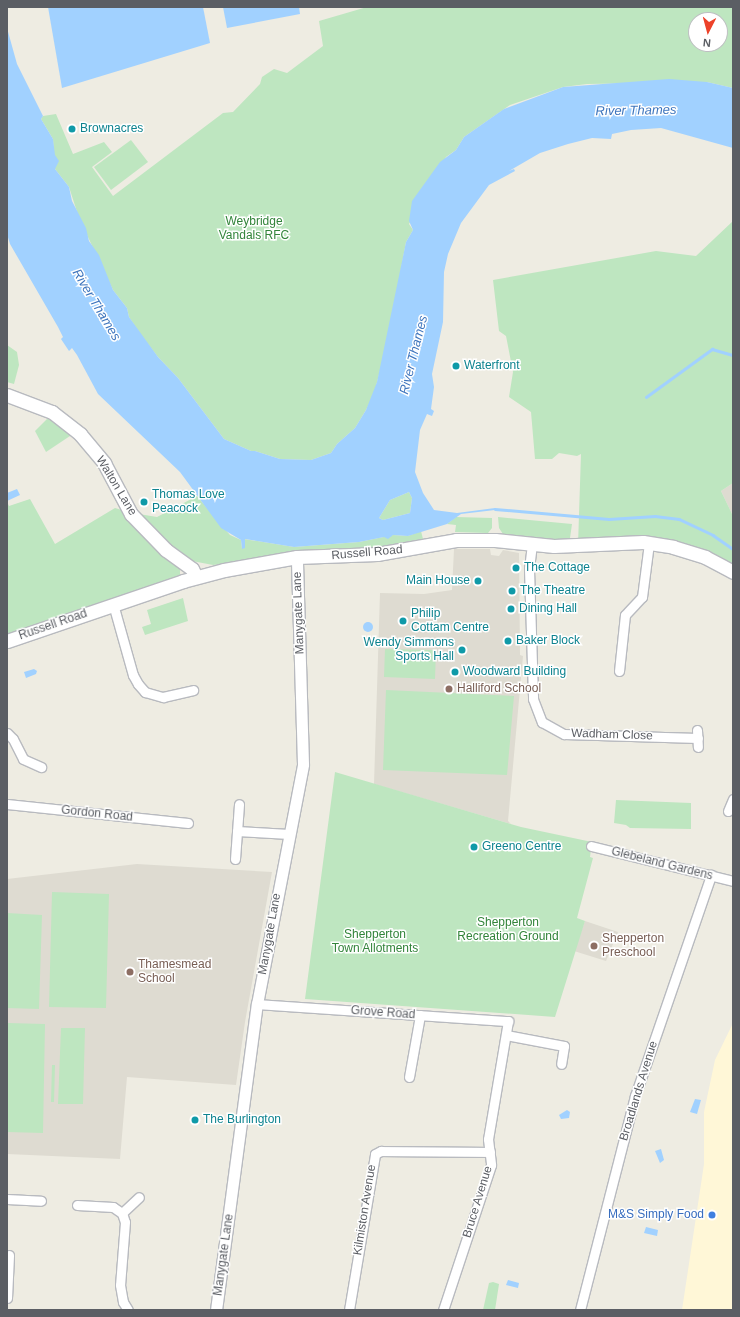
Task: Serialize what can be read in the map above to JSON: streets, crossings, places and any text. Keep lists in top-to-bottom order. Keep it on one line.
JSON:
{"streets":{"main road":["Walton Lane","Russell Road"],"street":["Manygate Lane","Wadham Close","Gordon Road","Glebeland Gardens","Grove Road","Broadlands Avenue","Bruce Avenue","Kilmiston Avenue"]},"crossings":[["Walton Lane","Russell Road"],["Russell Road","Manygate Lane"],["Russell Road","Wadham Close"],["Manygate Lane","Grove Road"],["Glebeland Gardens","Broadlands Avenue"],["Grove Road","Bruce Avenue"],["Bruce Avenue","Kilmiston Avenue"]],"water":["River Thames"],"parks":["Weybridge Vandals RFC","Shepperton Recreation Ground","Shepperton Town Allotments"],"places":["Brownacres","Waterfront","Thomas Love Peacock","The Cottage","Main House","The Theatre","Dining Hall","Philip Cottam Centre","Baker Block","Wendy Simmons Sports Hall","Woodward Building","Halliford School","Greeno Centre","Shepperton Preschool","Thamesmead School","The Burlington","M&S Simply Food"],"north":"bottom"}
